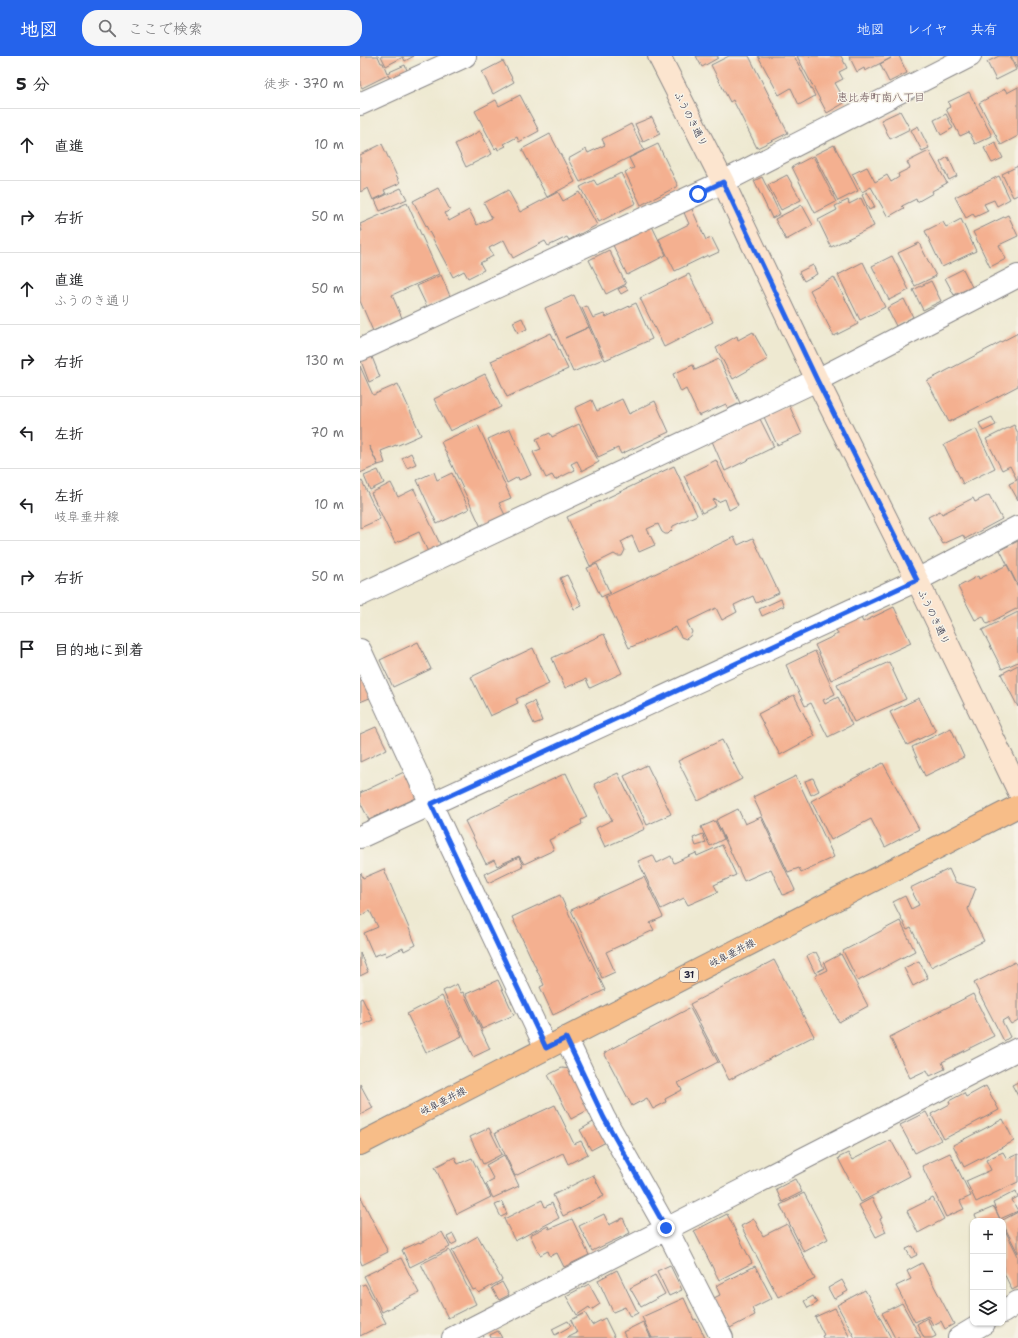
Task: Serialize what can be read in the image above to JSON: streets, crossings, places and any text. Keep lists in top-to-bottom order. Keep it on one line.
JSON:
{"streets":{"main road":["岐阜垂井線","31"],"street":["ふうのき通り"]},"districts":["恵比寿町南八丁目"],"page":{"header":"地図","search":"ここで検索","nav":["地図","レイヤ","共有"],"heading":["5 分","徒歩 · 370 m"],"list":[["直進","10 m"],["右折","50 m"],["直進","ふうのき通り","50 m"],["右折","130 m"],["左折","70 m"],["左折","岐阜垂井線","10 m"],["右折","50 m"],"目的地に到着"],"map_buttons":["+","−"]}}
